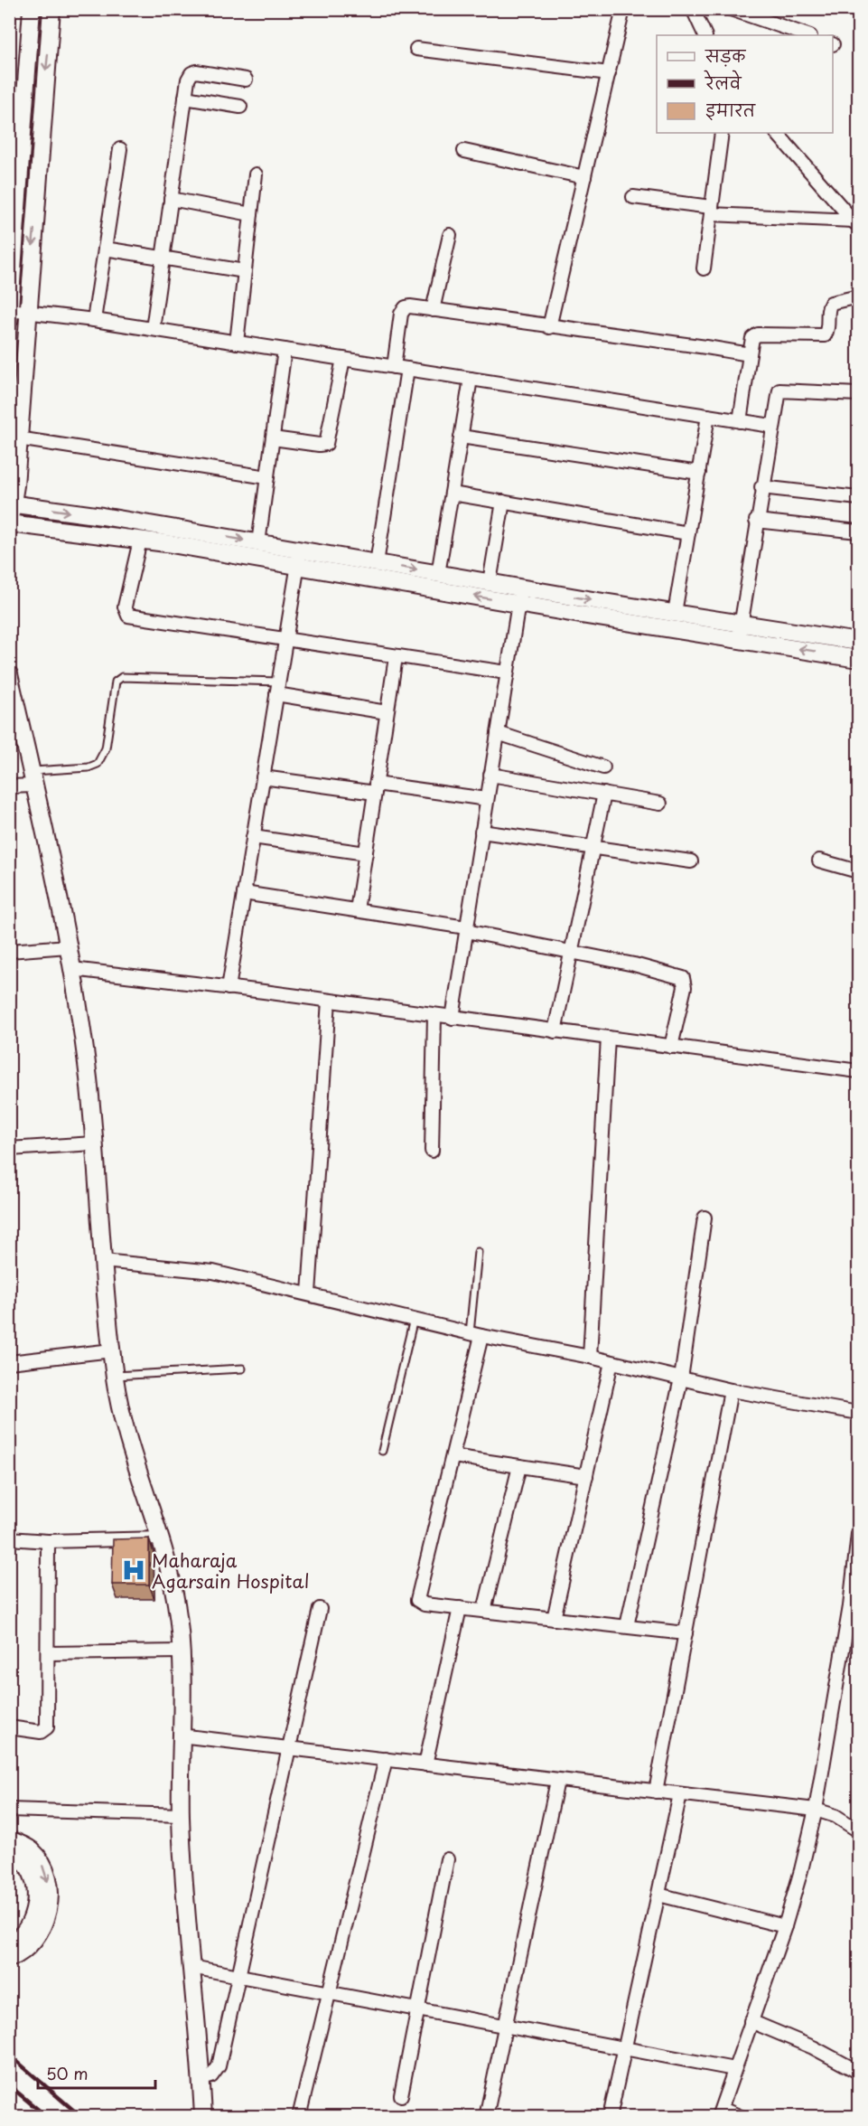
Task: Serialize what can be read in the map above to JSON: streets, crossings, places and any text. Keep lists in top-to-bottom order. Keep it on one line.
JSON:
{"places":{"hospital":["Maharaja Agarsain Hospital"]},"legend":["सड़क","रेलवे","इमारत"],"scale_bar":"50 m"}
